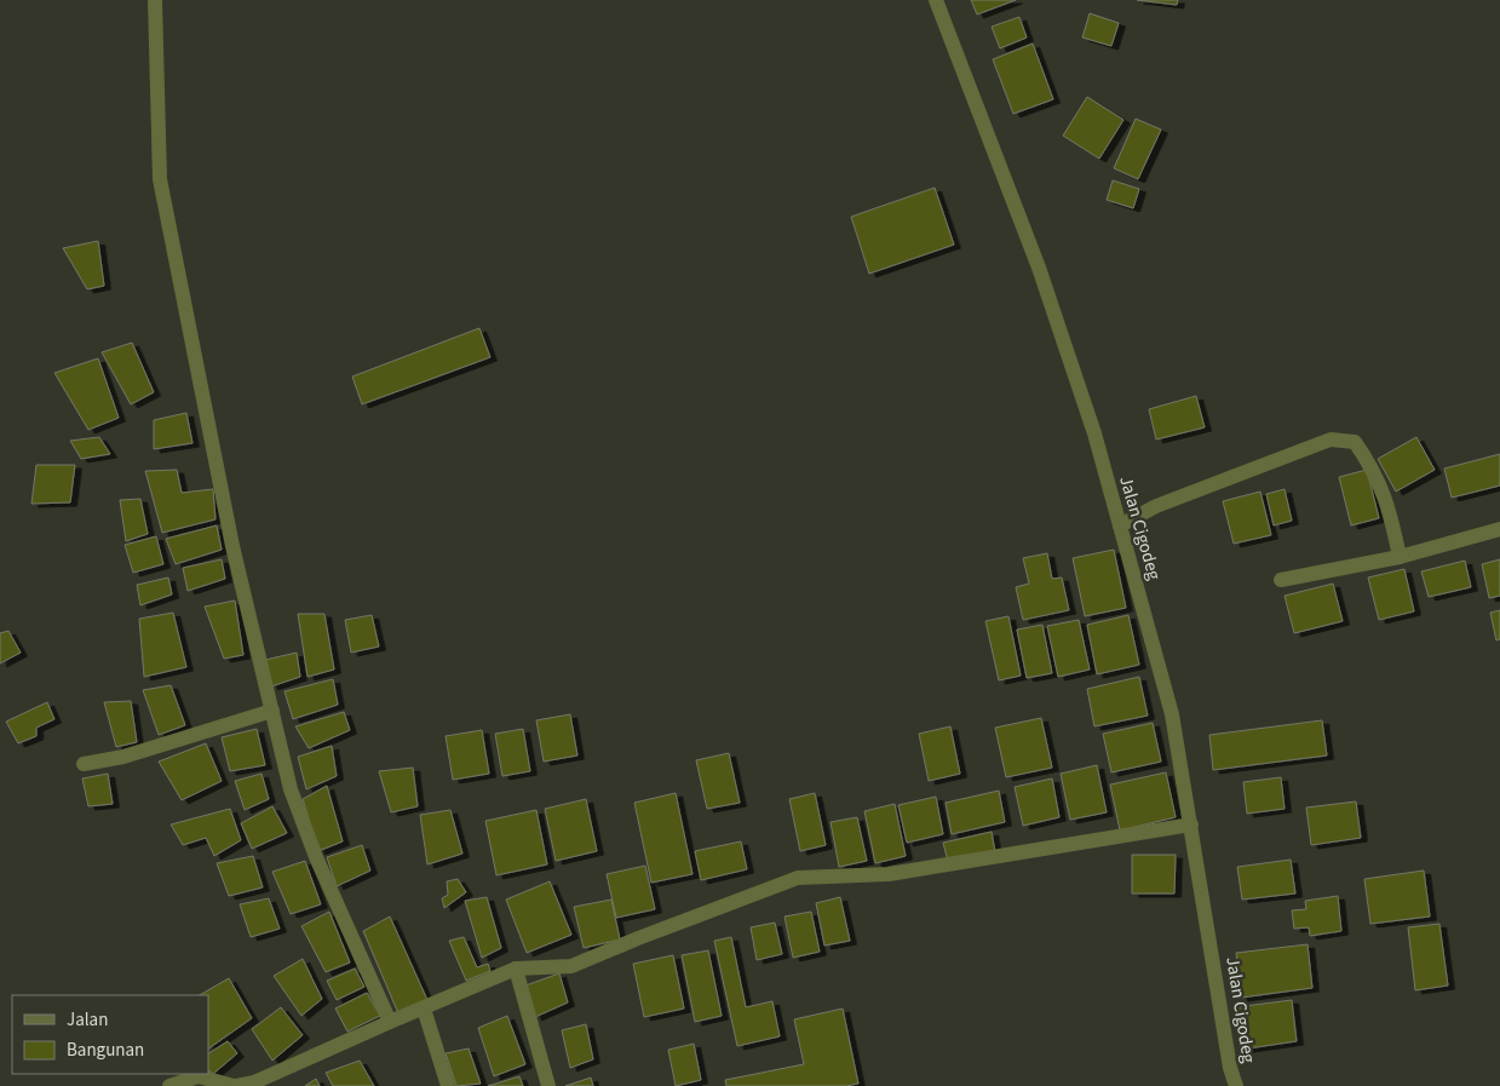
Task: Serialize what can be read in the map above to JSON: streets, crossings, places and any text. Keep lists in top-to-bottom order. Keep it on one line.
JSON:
{"streets":{"street":["Jalan Cigodeg"]},"legend":["Jalan","Bangunan"]}
